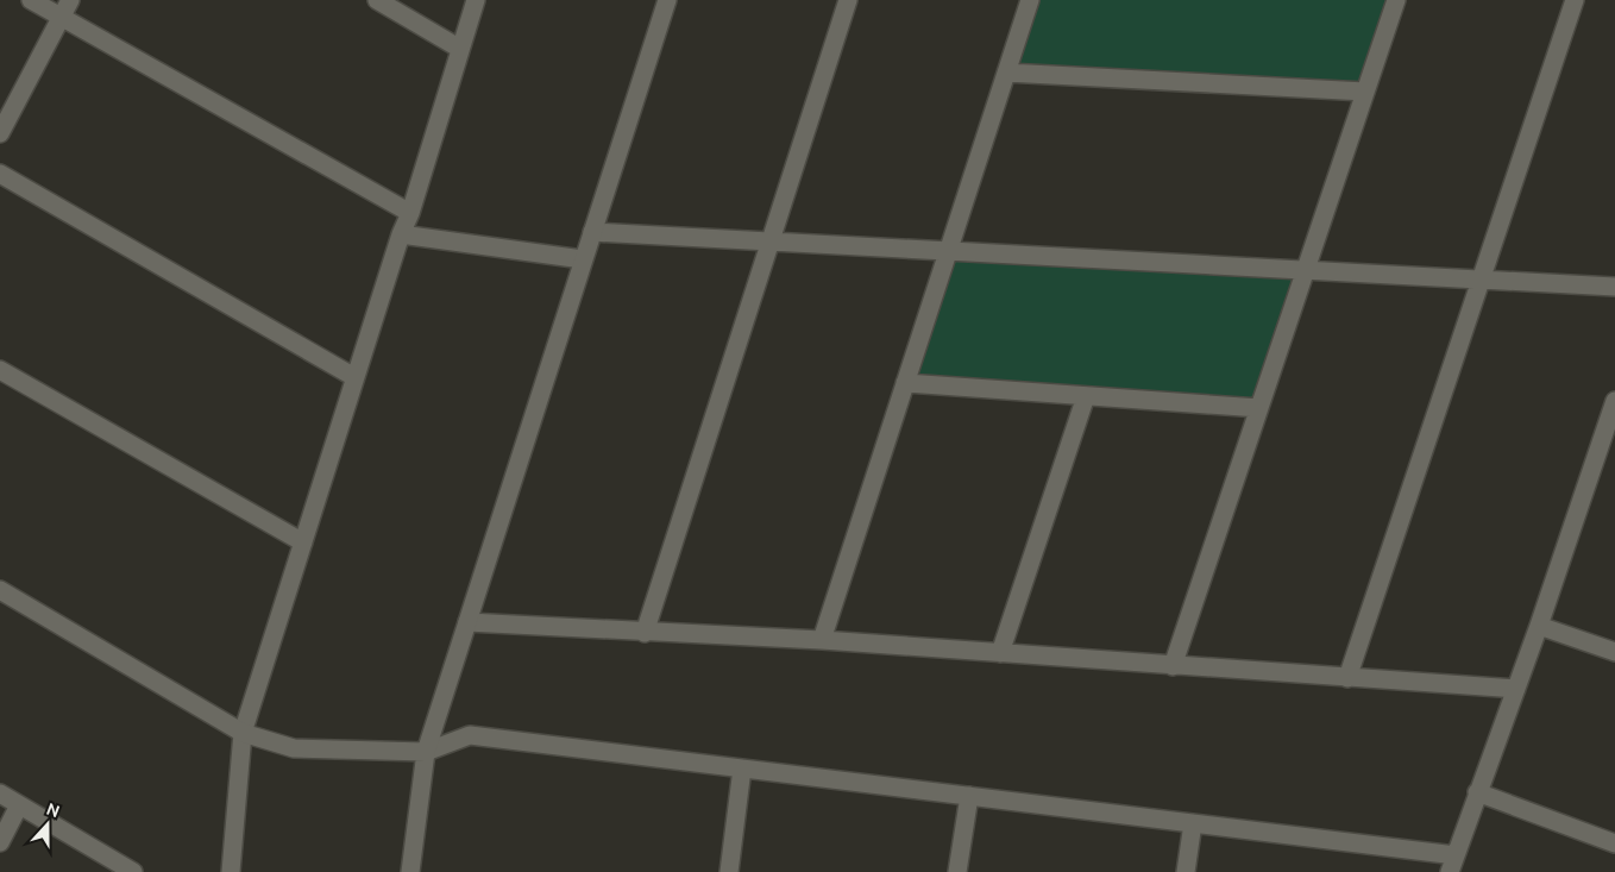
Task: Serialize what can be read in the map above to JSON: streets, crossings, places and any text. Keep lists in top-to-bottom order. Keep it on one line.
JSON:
{"north":"top"}
